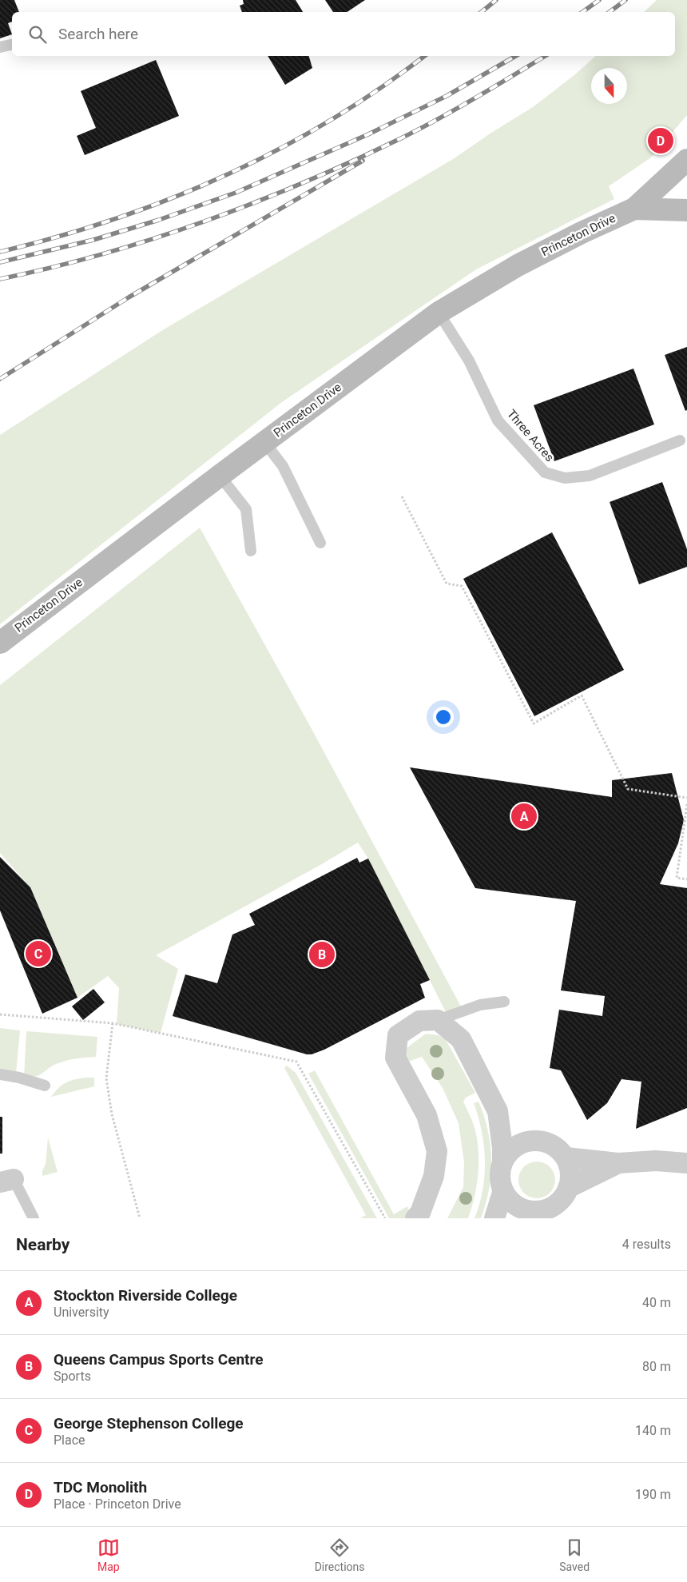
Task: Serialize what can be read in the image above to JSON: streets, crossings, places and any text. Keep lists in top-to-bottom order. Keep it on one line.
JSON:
{"streets":{"street":["Princeton Drive"],"lane":["Three Acres"]},"crossings":[["Princeton Drive","Three Acres"]],"north":"bottom","page":{"search":"Search here","pins":["D","A","C","B"],"heading":["Nearby","4 results"],"list":[{"mark":"A","name":"Stockton Riverside College","note":"University","value":"40 m"},{"mark":"B","name":"Queens Campus Sports Centre","note":"Sports","value":"80 m"},{"mark":"C","name":"George Stephenson College","note":"Place","value":"140 m"},{"mark":"D","name":"TDC Monolith","note":"Place · Princeton Drive","value":"190 m"}],"nav":["Map","Directions","Saved"]}}
